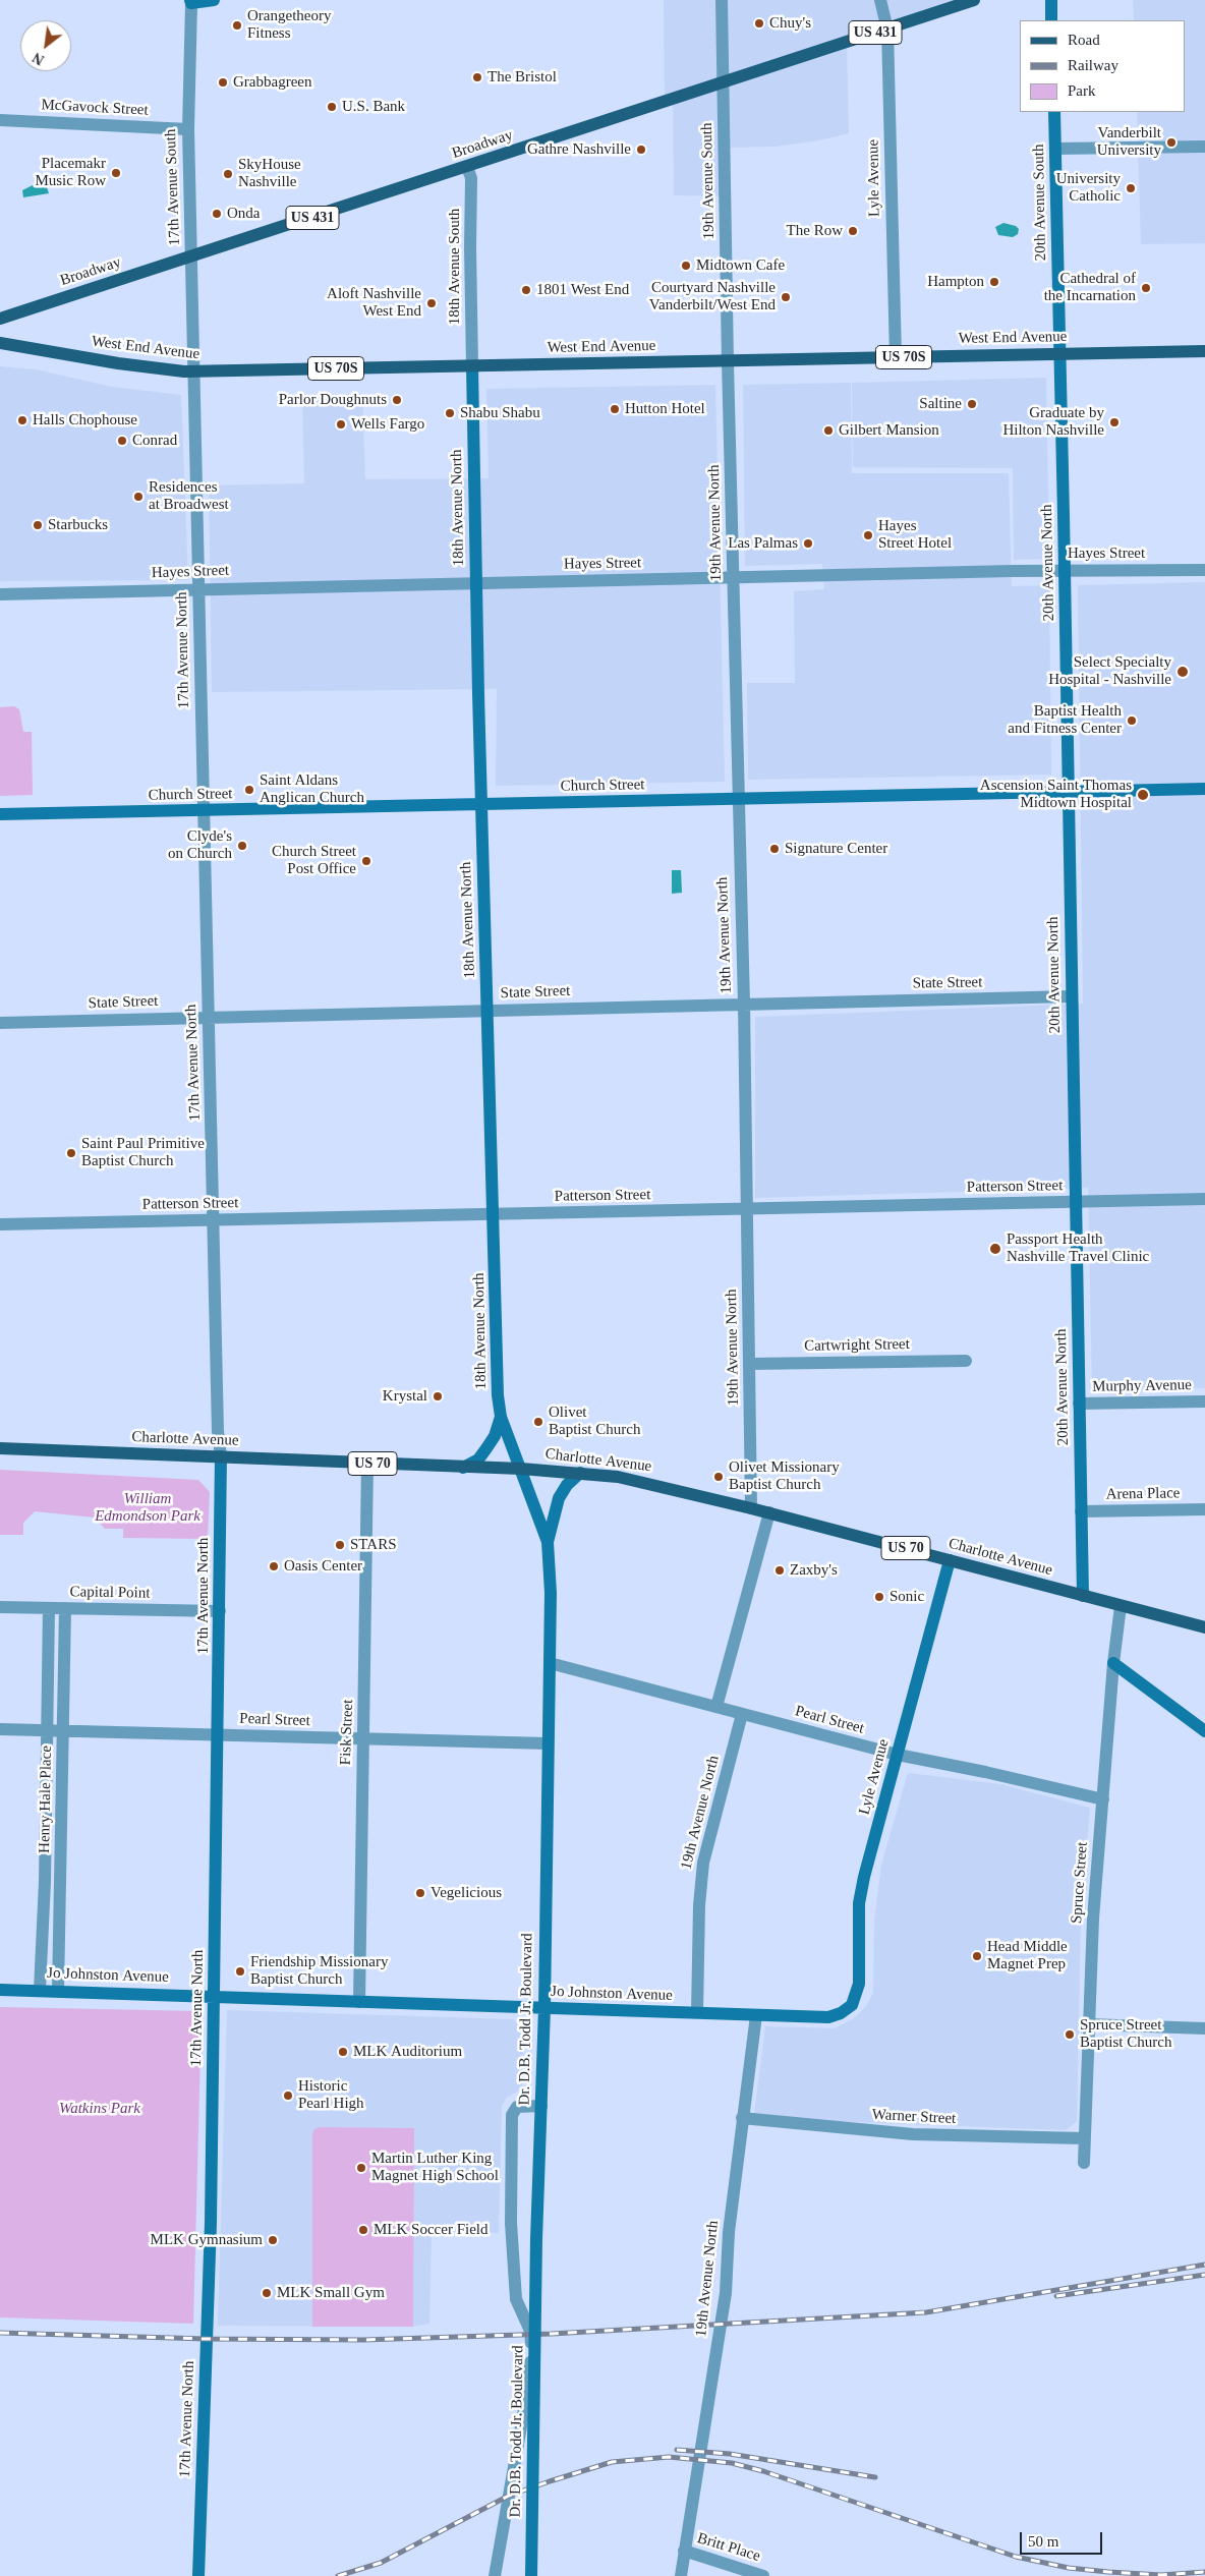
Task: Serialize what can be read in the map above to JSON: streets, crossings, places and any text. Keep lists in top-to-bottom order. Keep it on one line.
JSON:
{"streets":{"main road":["US 431","Broadway","Lyle Avenue","20th Avenue South","West End Avenue","US 70S","18th Avenue North","20th Avenue North","17th Avenue North","Church Street","Charlotte Avenue","US 70","Jo Johnston Avenue","Dr. D.B. Todd Jr. Boulevard"],"street":["McGavock Street","19th Avenue South","17th Avenue South","18th Avenue South","19th Avenue North","Hayes Street","State Street","Patterson Street","Cartwright Street","Murphy Avenue","Arena Place","Capital Point","Pearl Street","Fisk Street","Henry Hale Place","Spruce Street","Warner Street","Britt Place"]},"crossings":[["McGavock Street","17th Avenue South"],["Broadway","Lyle Avenue"],["Broadway","19th Avenue South"],["Broadway","17th Avenue South"],["Broadway","18th Avenue South"],["Lyle Avenue","West End Avenue"],["Lyle Avenue","Charlotte Avenue"],["Lyle Avenue","Pearl Street"],["Lyle Avenue","Jo Johnston Avenue"],["19th Avenue South","West End Avenue"],["19th Avenue South","19th Avenue North"],["17th Avenue South","West End Avenue"],["17th Avenue South","17th Avenue North"],["20th Avenue South","West End Avenue"],["20th Avenue South","20th Avenue North"],["18th Avenue South","West End Avenue"],["18th Avenue South","18th Avenue North"],["West End Avenue","18th Avenue North"],["West End Avenue","19th Avenue North"],["West End Avenue","20th Avenue North"],["West End Avenue","17th Avenue North"],["18th Avenue North","Hayes Street"],["18th Avenue North","Church Street"],["18th Avenue North","State Street"],["18th Avenue North","Patterson Street"],["18th Avenue North","Charlotte Avenue"],["18th Avenue North","Dr. D.B. Todd Jr. Boulevard"],["19th Avenue North","Hayes Street"],["19th Avenue North","Church Street"],["19th Avenue North","State Street"],["19th Avenue North","Patterson Street"],["19th Avenue North","Cartwright Street"],["19th Avenue North","Charlotte Avenue"],["19th Avenue North","Pearl Street"],["19th Avenue North","Jo Johnston Avenue"],["19th Avenue North","Warner Street"],["19th Avenue North","Britt Place"],["Hayes Street","20th Avenue North"],["Hayes Street","17th Avenue North"],["20th Avenue North","Church Street"],["20th Avenue North","State Street"],["20th Avenue North","Patterson Street"],["20th Avenue North","Murphy Avenue"],["20th Avenue North","Charlotte Avenue"],["20th Avenue North","Arena Place"],["17th Avenue North","Church Street"],["17th Avenue North","State Street"],["17th Avenue North","Patterson Street"],["17th Avenue North","Charlotte Avenue"],["17th Avenue North","Capital Point"],["17th Avenue North","Pearl Street"],["17th Avenue North","Jo Johnston Avenue"],["Charlotte Avenue","Fisk Street"],["Charlotte Avenue","Spruce Street"],["Charlotte Avenue","Dr. D.B. Todd Jr. Boulevard"],["Capital Point","Henry Hale Place"],["Pearl Street","Fisk Street"],["Pearl Street","Henry Hale Place"],["Pearl Street","Spruce Street"],["Pearl Street","Dr. D.B. Todd Jr. Boulevard"],["Fisk Street","Jo Johnston Avenue"],["Henry Hale Place","Jo Johnston Avenue"],["Spruce Street","Warner Street"],["Jo Johnston Avenue","Dr. D.B. Todd Jr. Boulevard"]],"parks":["William Edmondson Park","Watkins Park"],"places":["Chuy's","Orangetheory Fitness","The Bristol","Grabbagreen","U.S. Bank","Vanderbilt University","Gathre Nashville","Placemakr Music Row","SkyHouse Nashville","University Catholic","Onda","The Row","Midtown Cafe","Hampton","Cathedral of the Incarnation","1801 West End","Courtyard Nashville Vanderbilt/West End","Aloft Nashville West End","Parlor Doughnuts","Saltine","Hutton Hotel","Shabu Shabu","Halls Chophouse","Graduate by Hilton Nashville","Wells Fargo","Gilbert Mansion","Conrad","Residences at Broadwest","Starbucks","Hayes Street Hotel","Las Palmas","Select Specialty Hospital - Nashville","Baptist Health and Fitness Center","Saint Aldans Anglican Church","Ascension Saint Thomas Midtown Hospital","Clyde's on Church","Signature Center","Church Street Post Office","Saint Paul Primitive Baptist Church","Passport Health Nashville Travel Clinic","Krystal","Olivet Baptist Church","Olivet Missionary Baptist Church","STARS","Oasis Center","Zaxby's","Sonic","Vegelicious","Head Middle Magnet Prep","Friendship Missionary Baptist Church","Spruce Street Baptist Church","MLK Auditorium","Historic Pearl High","Martin Luther King Magnet High School","MLK Soccer Field","MLK Gymnasium","MLK Small Gym"],"legend":["Road","Railway","Park"],"scale_bar":"50 m","north":"bottom left"}
